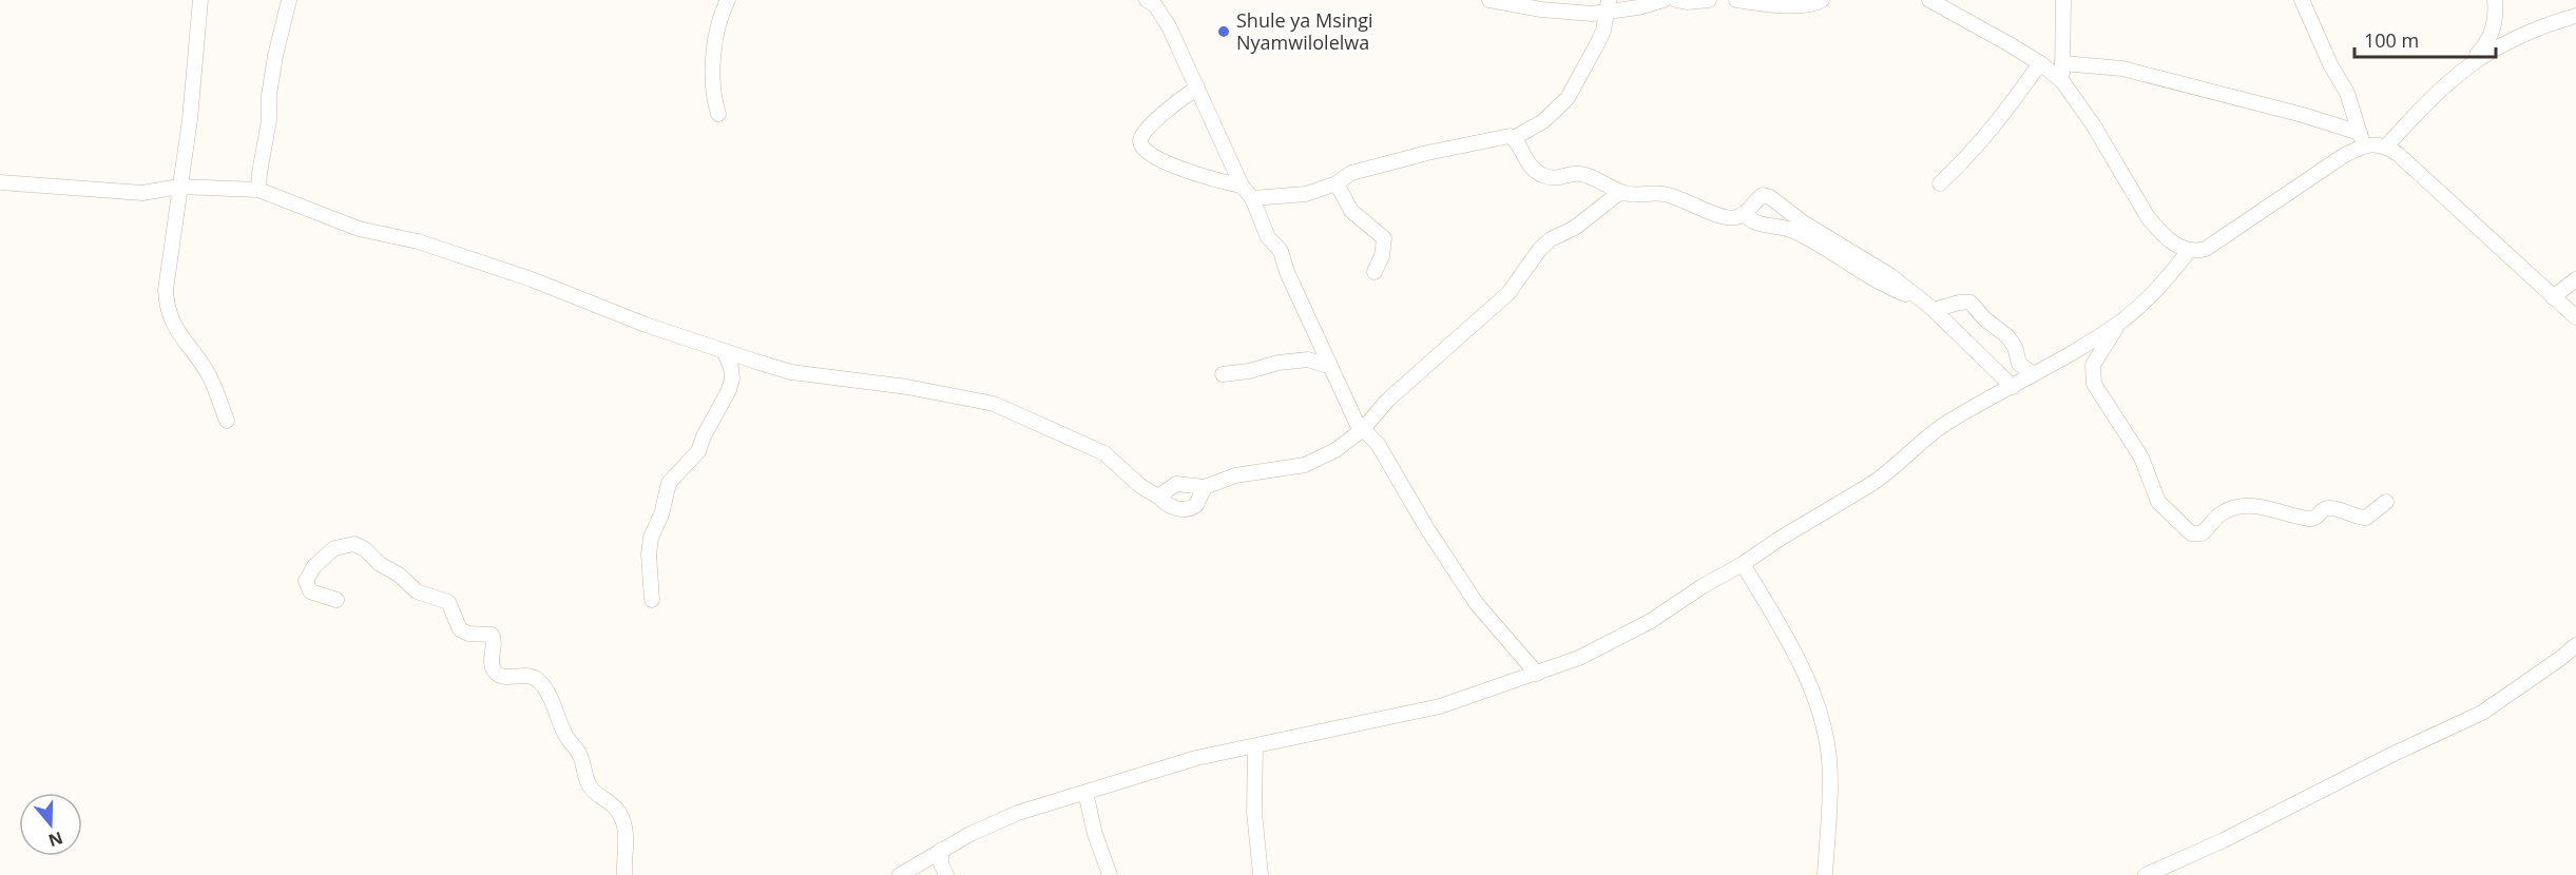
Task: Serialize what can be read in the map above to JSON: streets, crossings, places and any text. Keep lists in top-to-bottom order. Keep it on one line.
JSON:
{"places":["Shule ya Msingi Nyamwilolelwa"],"scale_bar":"100 m","north":"bottom"}
